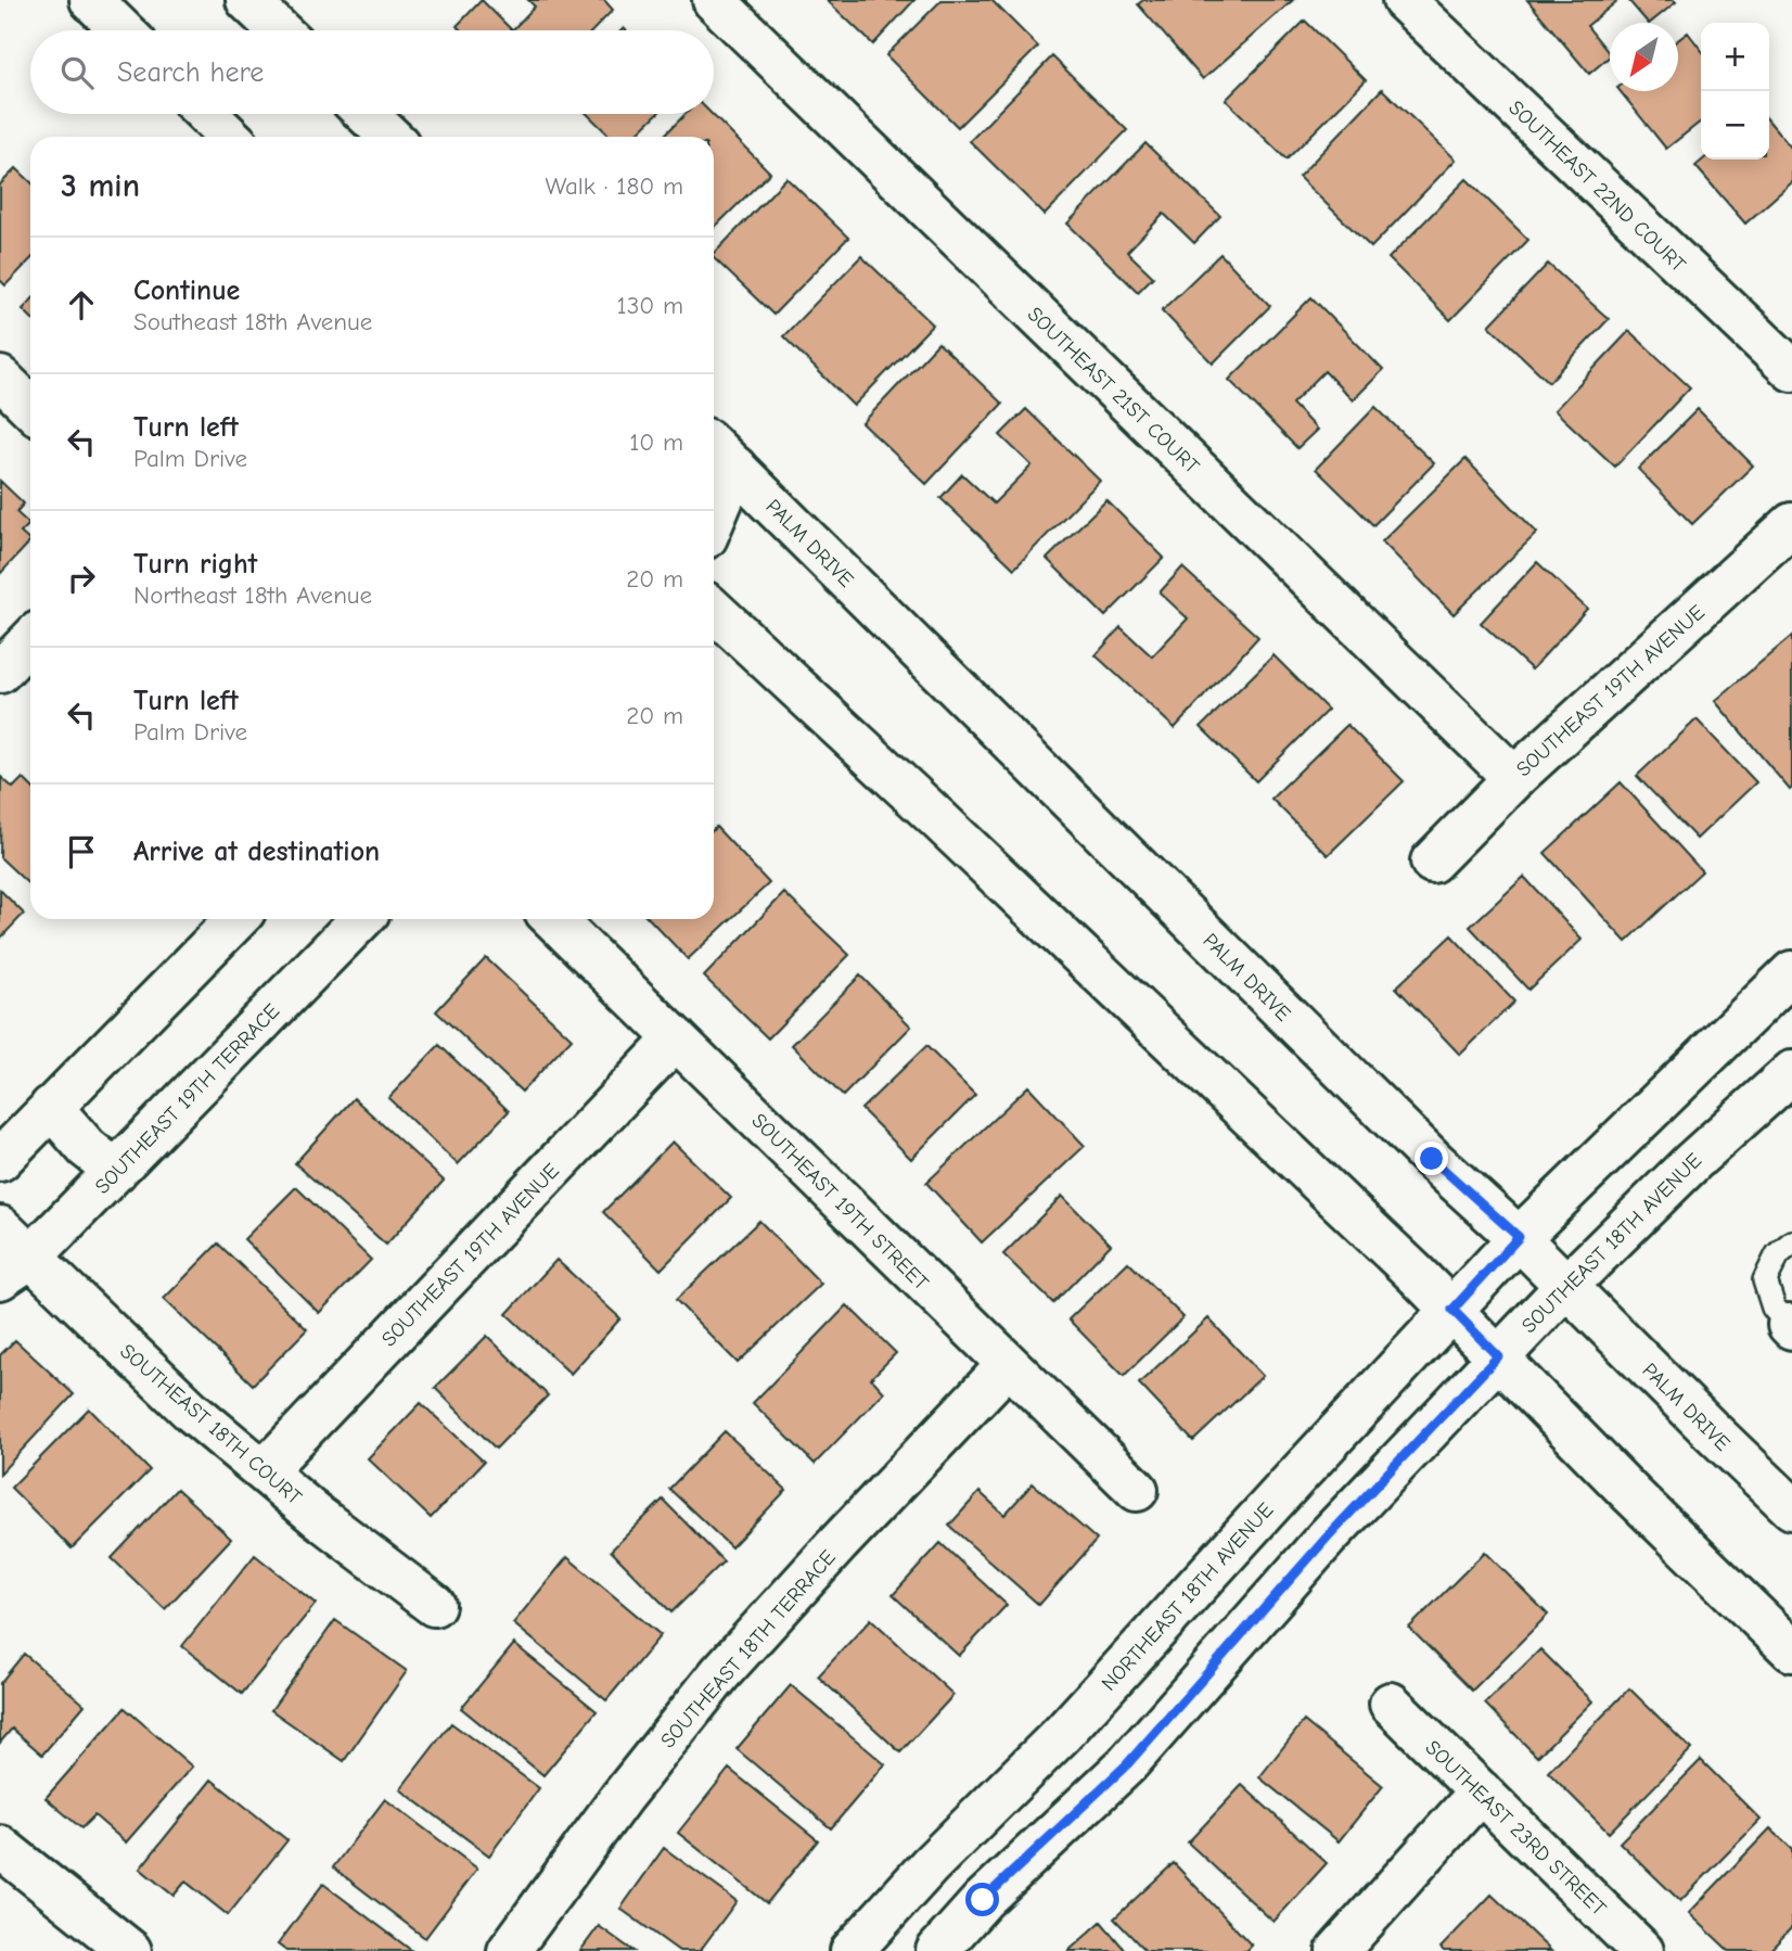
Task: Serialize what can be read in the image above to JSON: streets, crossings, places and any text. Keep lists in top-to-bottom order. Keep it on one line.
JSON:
{"streets":{"street":["SOUTHEAST 22ND COURT","SOUTHEAST 21ST COURT","PALM DRIVE","SOUTHEAST 19TH AVENUE","SOUTHEAST 19TH TERRACE","SOUTHEAST 19TH STREET","SOUTHEAST 18TH AVENUE","SOUTHEAST 18TH COURT","NORTHEAST 18TH AVENUE","SOUTHEAST 18TH TERRACE","SOUTHEAST 23RD STREET"]},"crossings":[["SOUTHEAST 21ST COURT","SOUTHEAST 19TH AVENUE"],["PALM DRIVE","SOUTHEAST 18TH AVENUE"],["PALM DRIVE","NORTHEAST 18TH AVENUE"],["SOUTHEAST 19TH AVENUE","SOUTHEAST 19TH STREET"],["SOUTHEAST 19TH AVENUE","SOUTHEAST 18TH COURT"],["SOUTHEAST 19TH TERRACE","SOUTHEAST 18TH COURT"],["SOUTHEAST 19TH STREET","SOUTHEAST 18TH TERRACE"]],"north":"bottom left","page":{"map_buttons":["+","−"],"search":"Search here","heading":["3 min","Walk · 180 m"],"list":[["Continue","Southeast 18th Avenue","130 m"],["Turn left","Palm Drive","10 m"],["Turn right","Northeast 18th Avenue","20 m"],["Turn left","Palm Drive","20 m"],"Arrive at destination"]}}
